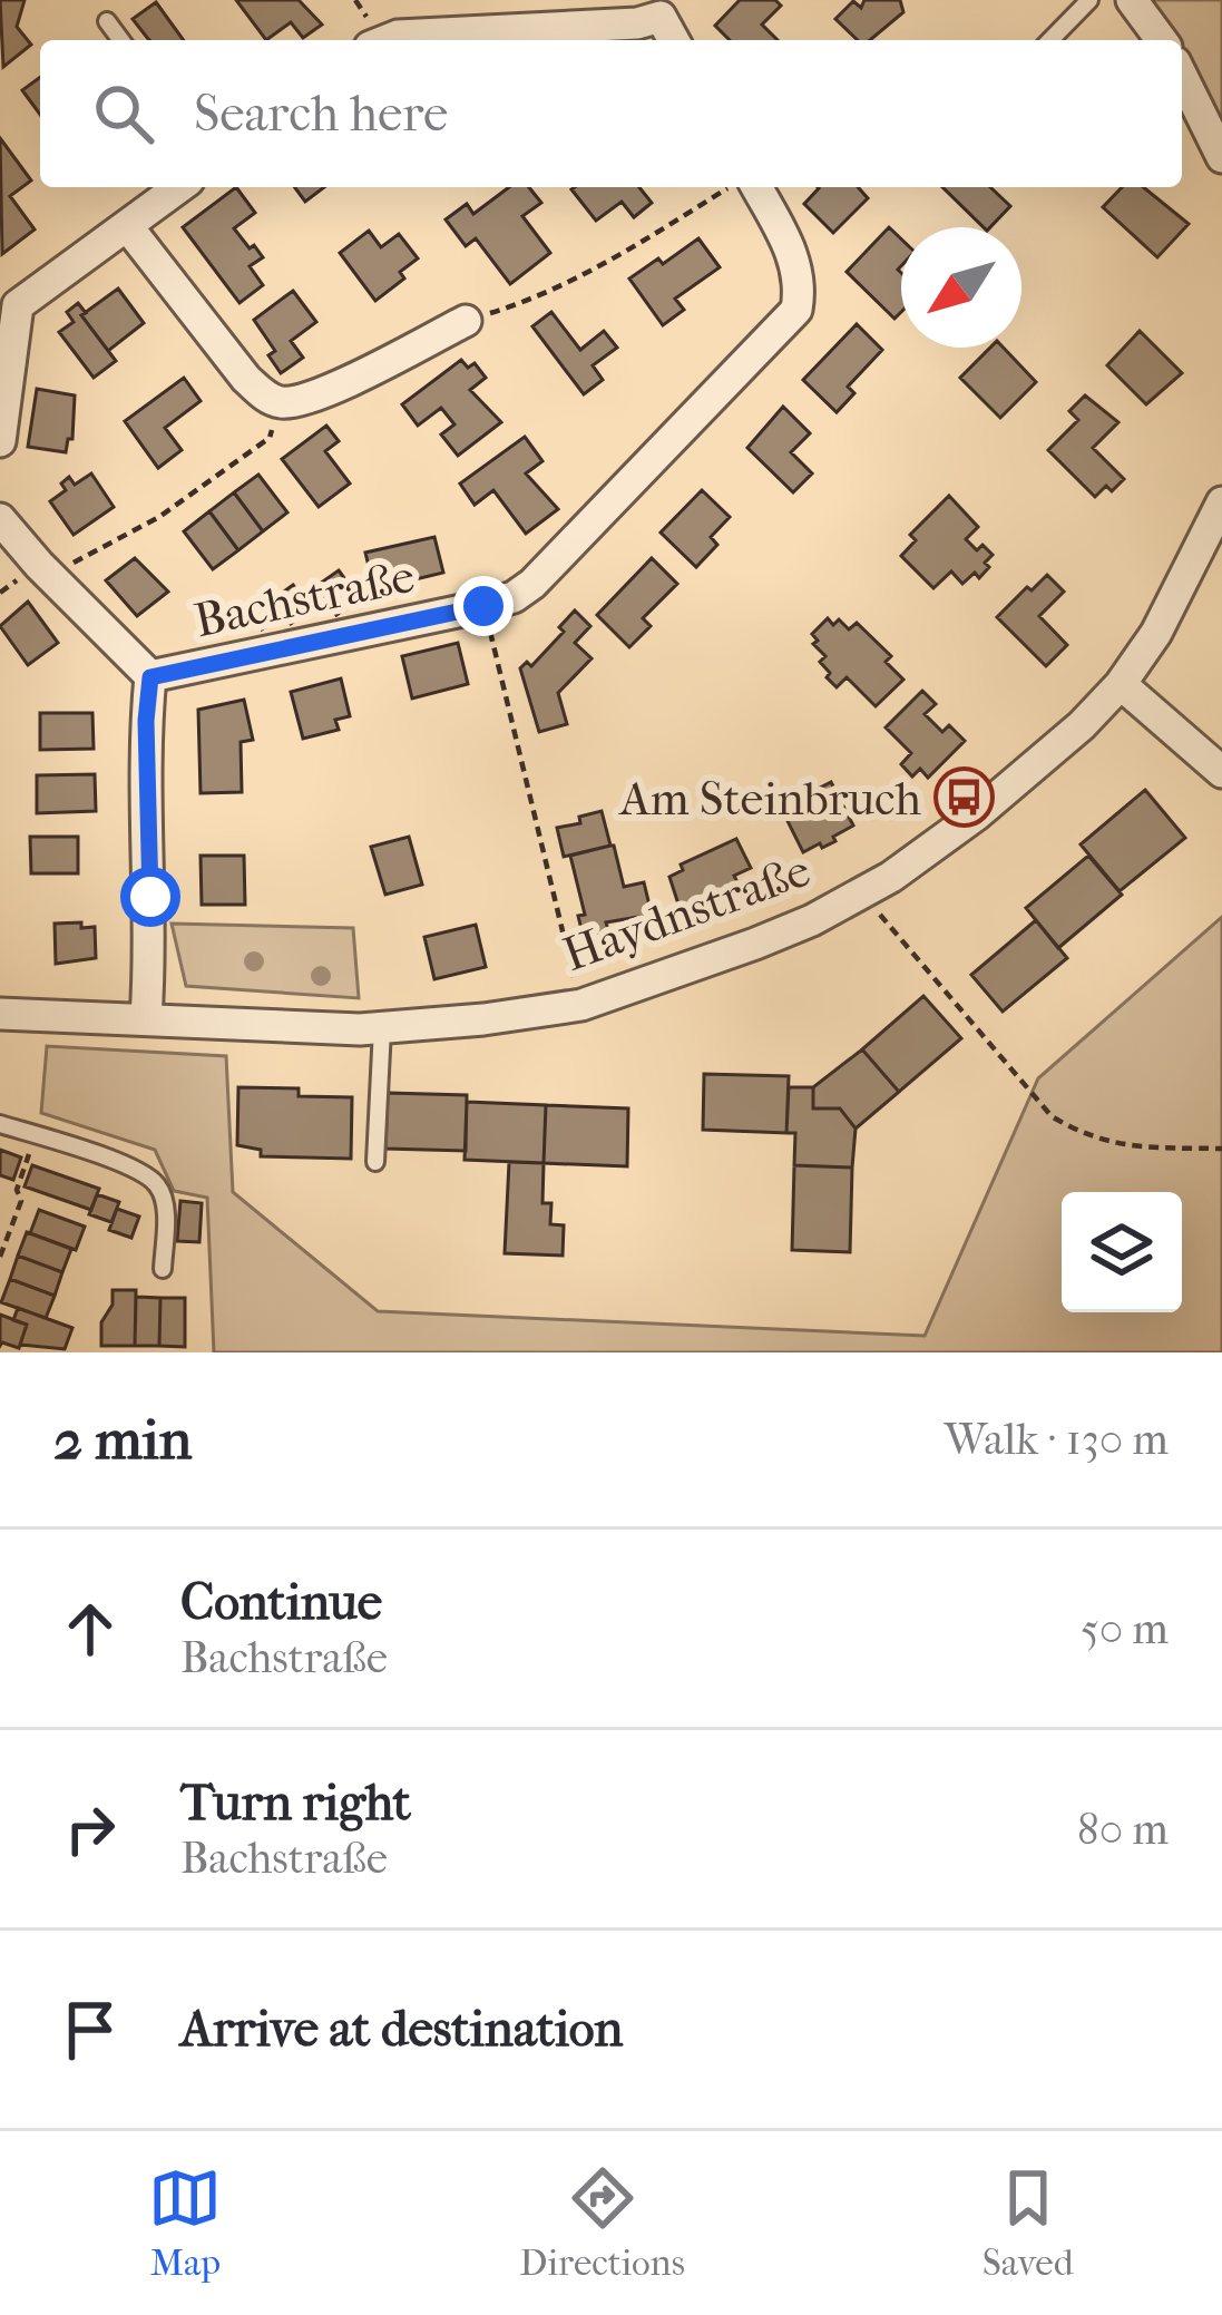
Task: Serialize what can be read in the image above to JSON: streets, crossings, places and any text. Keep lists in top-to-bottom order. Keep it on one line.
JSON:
{"streets":{"street":["Bachstraße","Haydnstraße"]},"crossings":[["Bachstraße","Haydnstraße"]],"places":{"bus stop":["Am Steinbruch"]},"north":"bottom left","page":{"search":"Search here","heading":["2 min","Walk · 130 m"],"list":[["Continue","Bachstraße","50 m"],["Turn right","Bachstraße","80 m"],"Arrive at destination"],"nav":["Map","Directions","Saved"]}}
